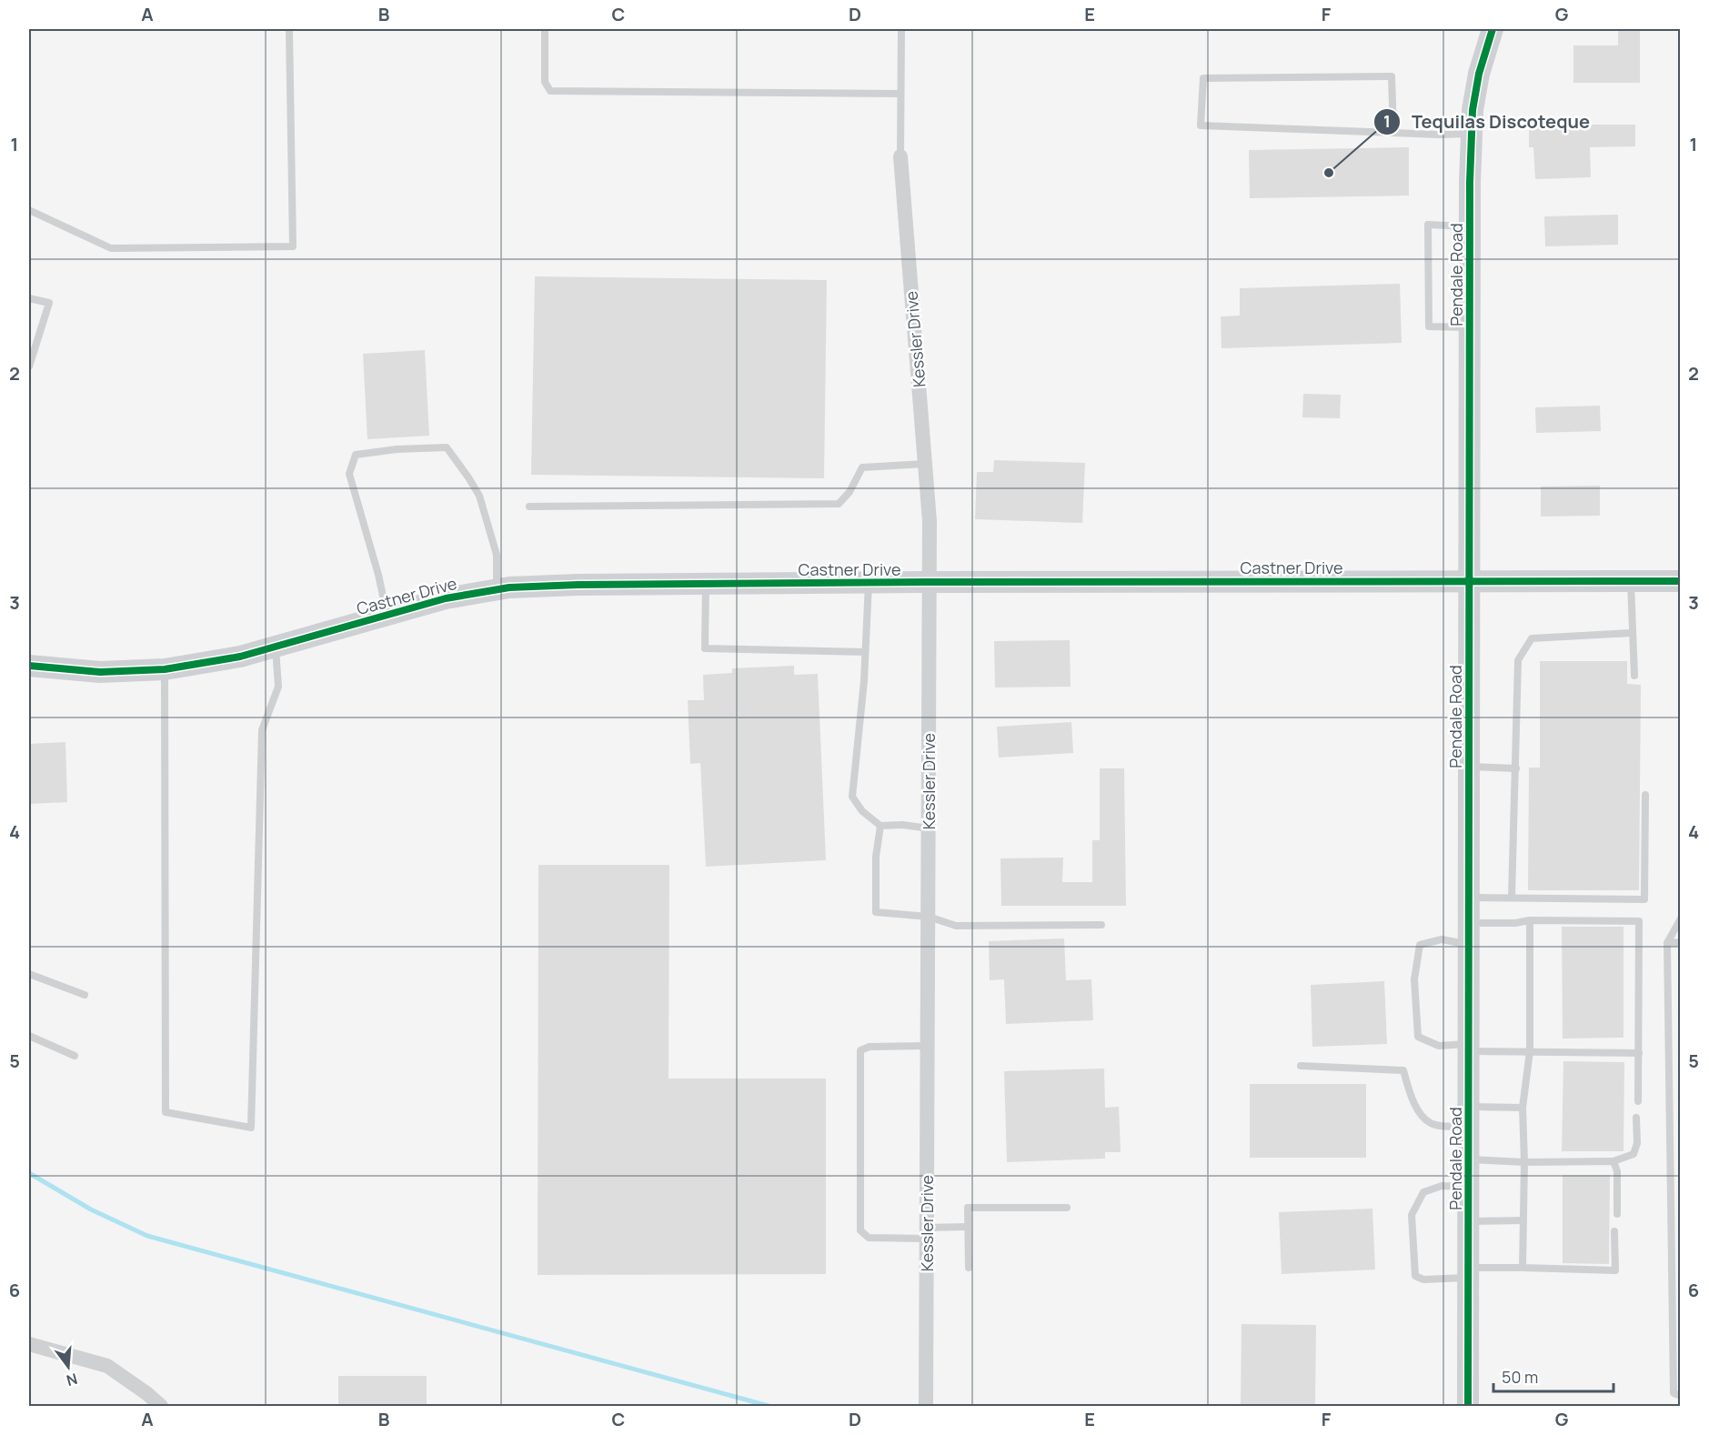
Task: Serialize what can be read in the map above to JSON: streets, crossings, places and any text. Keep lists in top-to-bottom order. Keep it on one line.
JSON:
{"streets":{"street":["Pendale Road","Kessler Drive","Castner Drive"]},"crossings":[["Pendale Road","Castner Drive"],["Kessler Drive","Castner Drive"]],"places":["Tequilas Discoteque"],"scale_bar":"50 m","north":"bottom","grid":{"columns":["A","B","C","D","E","F","G"],"rows":["1","2","3","4","5","6"]}}
